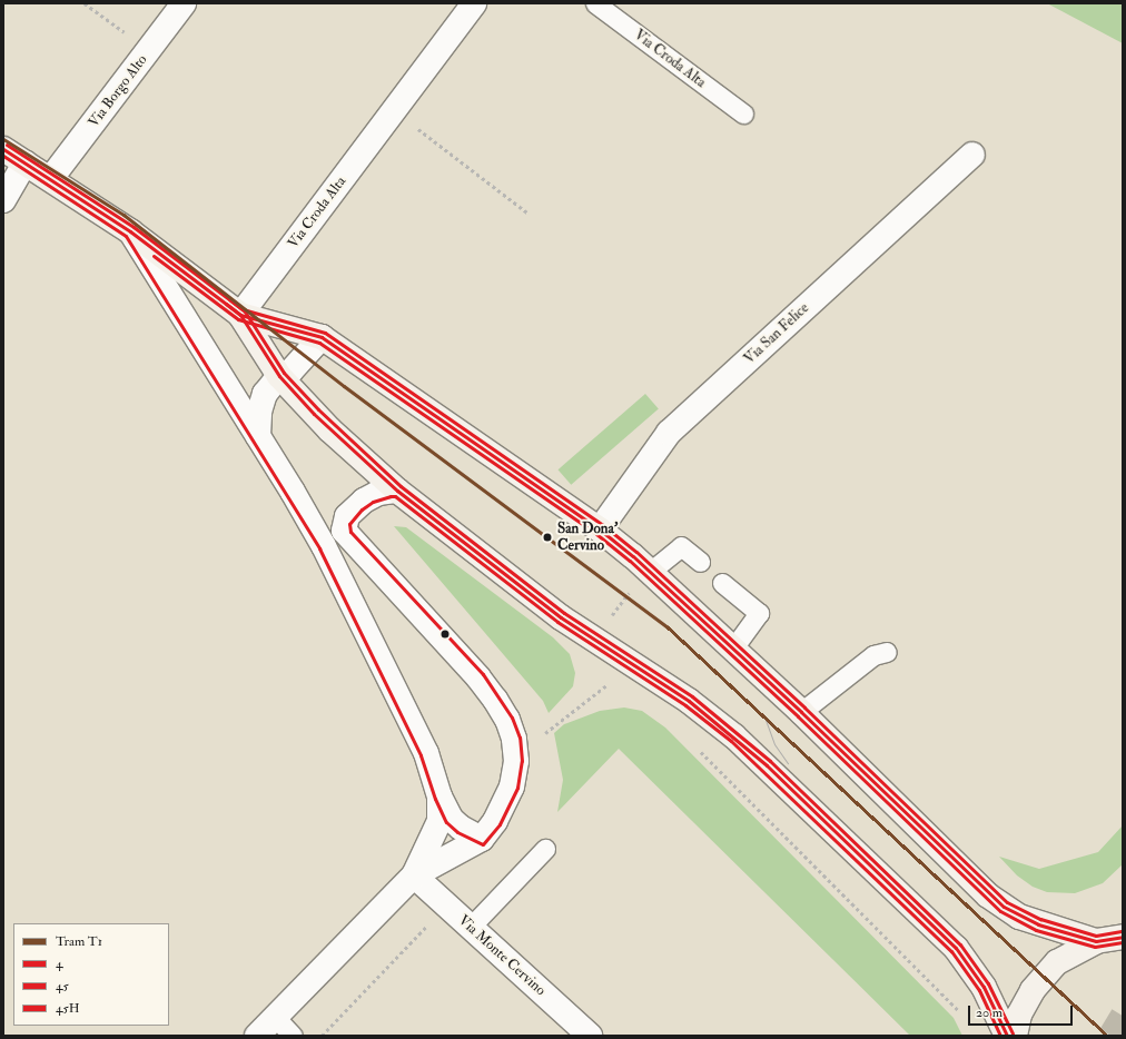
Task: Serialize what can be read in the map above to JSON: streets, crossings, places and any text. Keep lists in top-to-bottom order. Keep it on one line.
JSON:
{"streets":{"street":["Via Croda Alta","Via Borgo Alto","Via San Felice","Via Monte Cervino"]},"places":["San Dona' Cervino"],"lines":["tram line T1","transit line 45H","transit line 4","transit line 45"],"legend":["Tram T1","4","45","45H"],"scale_bar":"20 m"}
